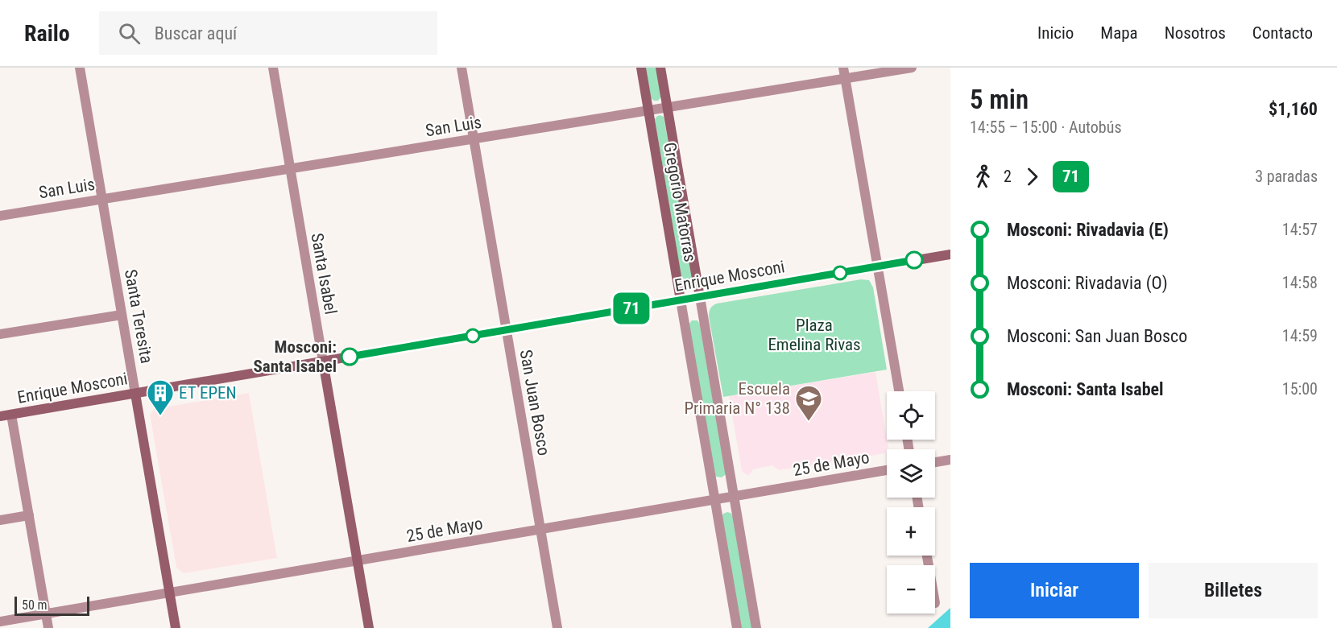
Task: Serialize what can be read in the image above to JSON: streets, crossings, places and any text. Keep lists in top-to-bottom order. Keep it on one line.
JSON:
{"streets":{"main road":["Gregorio Matorras","Santa Isabel","Enrique Mosconi","Santa Teresita"],"street":["San Luis","San Juan Bosco","25 de Mayo"]},"crossings":[["San Luis","Gregorio Matorras"],["San Luis","Santa Isabel"],["San Luis","Santa Teresita"],["San Luis","San Juan Bosco"],["Gregorio Matorras","Enrique Mosconi"],["Gregorio Matorras","25 de Mayo"],["Santa Isabel","Enrique Mosconi"],["Santa Isabel","25 de Mayo"],["Enrique Mosconi","Santa Teresita"],["Enrique Mosconi","San Juan Bosco"],["Santa Teresita","25 de Mayo"],["San Juan Bosco","25 de Mayo"]],"parks":["Plaza Emelina Rivas"],"places":{"other":["Mosconi: Santa Isabel"],"building":["ET EPEN"],"school or university":["Escuela Primaria N° 138"]},"lines":["bus line 71"],"scale_bar":"50 m","page":{"header":"Railo","search":"Buscar aquí","nav":["Inicio","Mapa","Nosotros","Contacto"],"on_map":"71","heading":["5 min","14:55 – 15:00 · Autobús","$1,160"],"legs":["2","71","3 paradas"],"list":[{"name":"Mosconi: Rivadavia (E)","value":"14:57"},{"name":"Mosconi: Rivadavia (O)","value":"14:58"},{"name":"Mosconi: San Juan Bosco","value":"14:59"},{"name":"Mosconi: Santa Isabel","value":"15:00"}],"map_buttons":["+","−"],"buttons":["Iniciar","Billetes"],"scale":"50 m"}}
